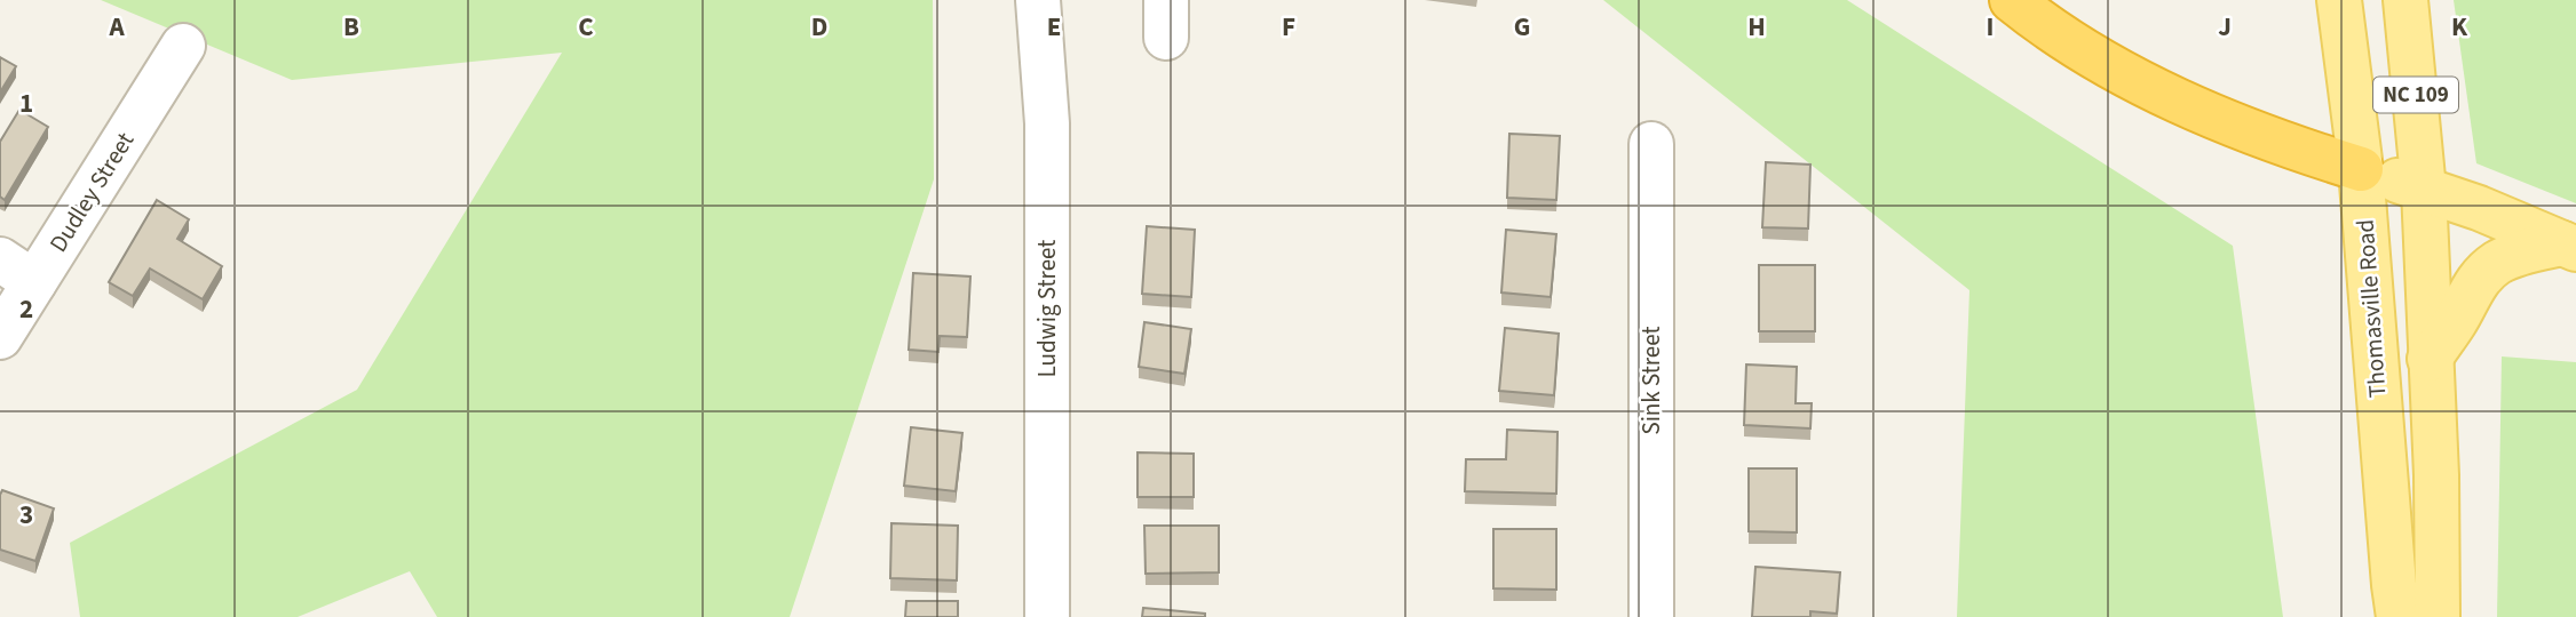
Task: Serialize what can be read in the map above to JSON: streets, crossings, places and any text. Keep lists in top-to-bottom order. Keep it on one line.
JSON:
{"streets":{"main road":["NC 109","Thomasville Road"],"street":["Dudley Street","Ludwig Street","Sink Street"]},"grid":{"columns":["A","B","C","D","E","F","G","H","I","J","K"],"rows":["1","2","3"]}}
